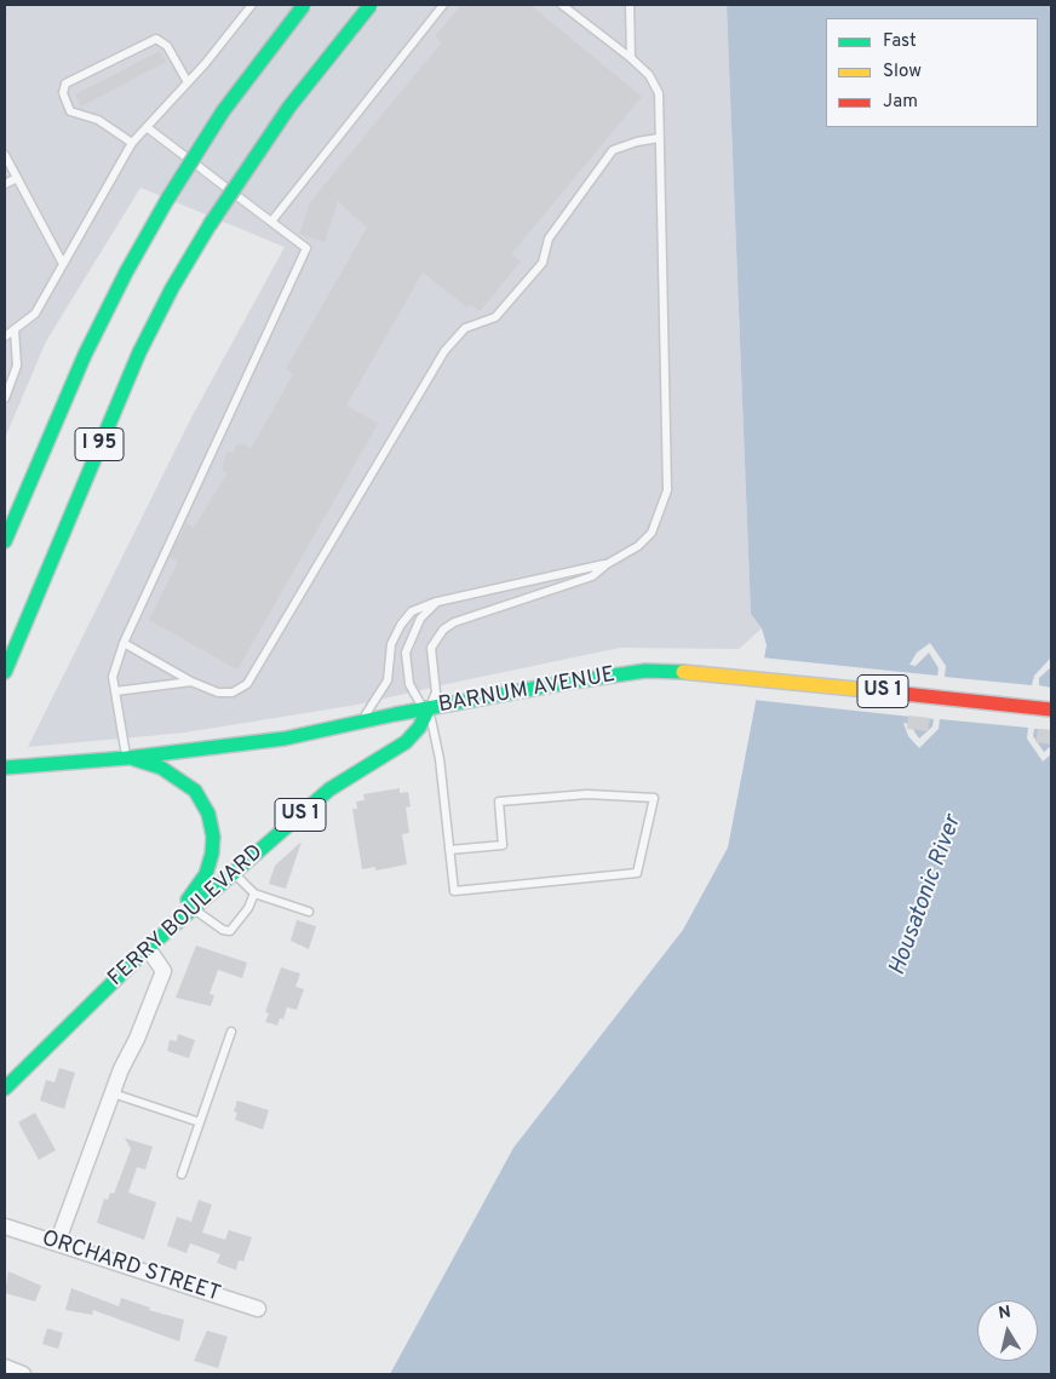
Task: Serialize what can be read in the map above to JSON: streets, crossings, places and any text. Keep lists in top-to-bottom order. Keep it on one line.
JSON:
{"streets":{"main road":["I 95","BARNUM AVENUE","US 1","FERRY BOULEVARD"],"street":["ORCHARD STREET"]},"crossings":[["BARNUM AVENUE","FERRY BOULEVARD"]],"water":["Housatonic River"],"legend":["Fast","Slow","Jam"],"north":"top"}
